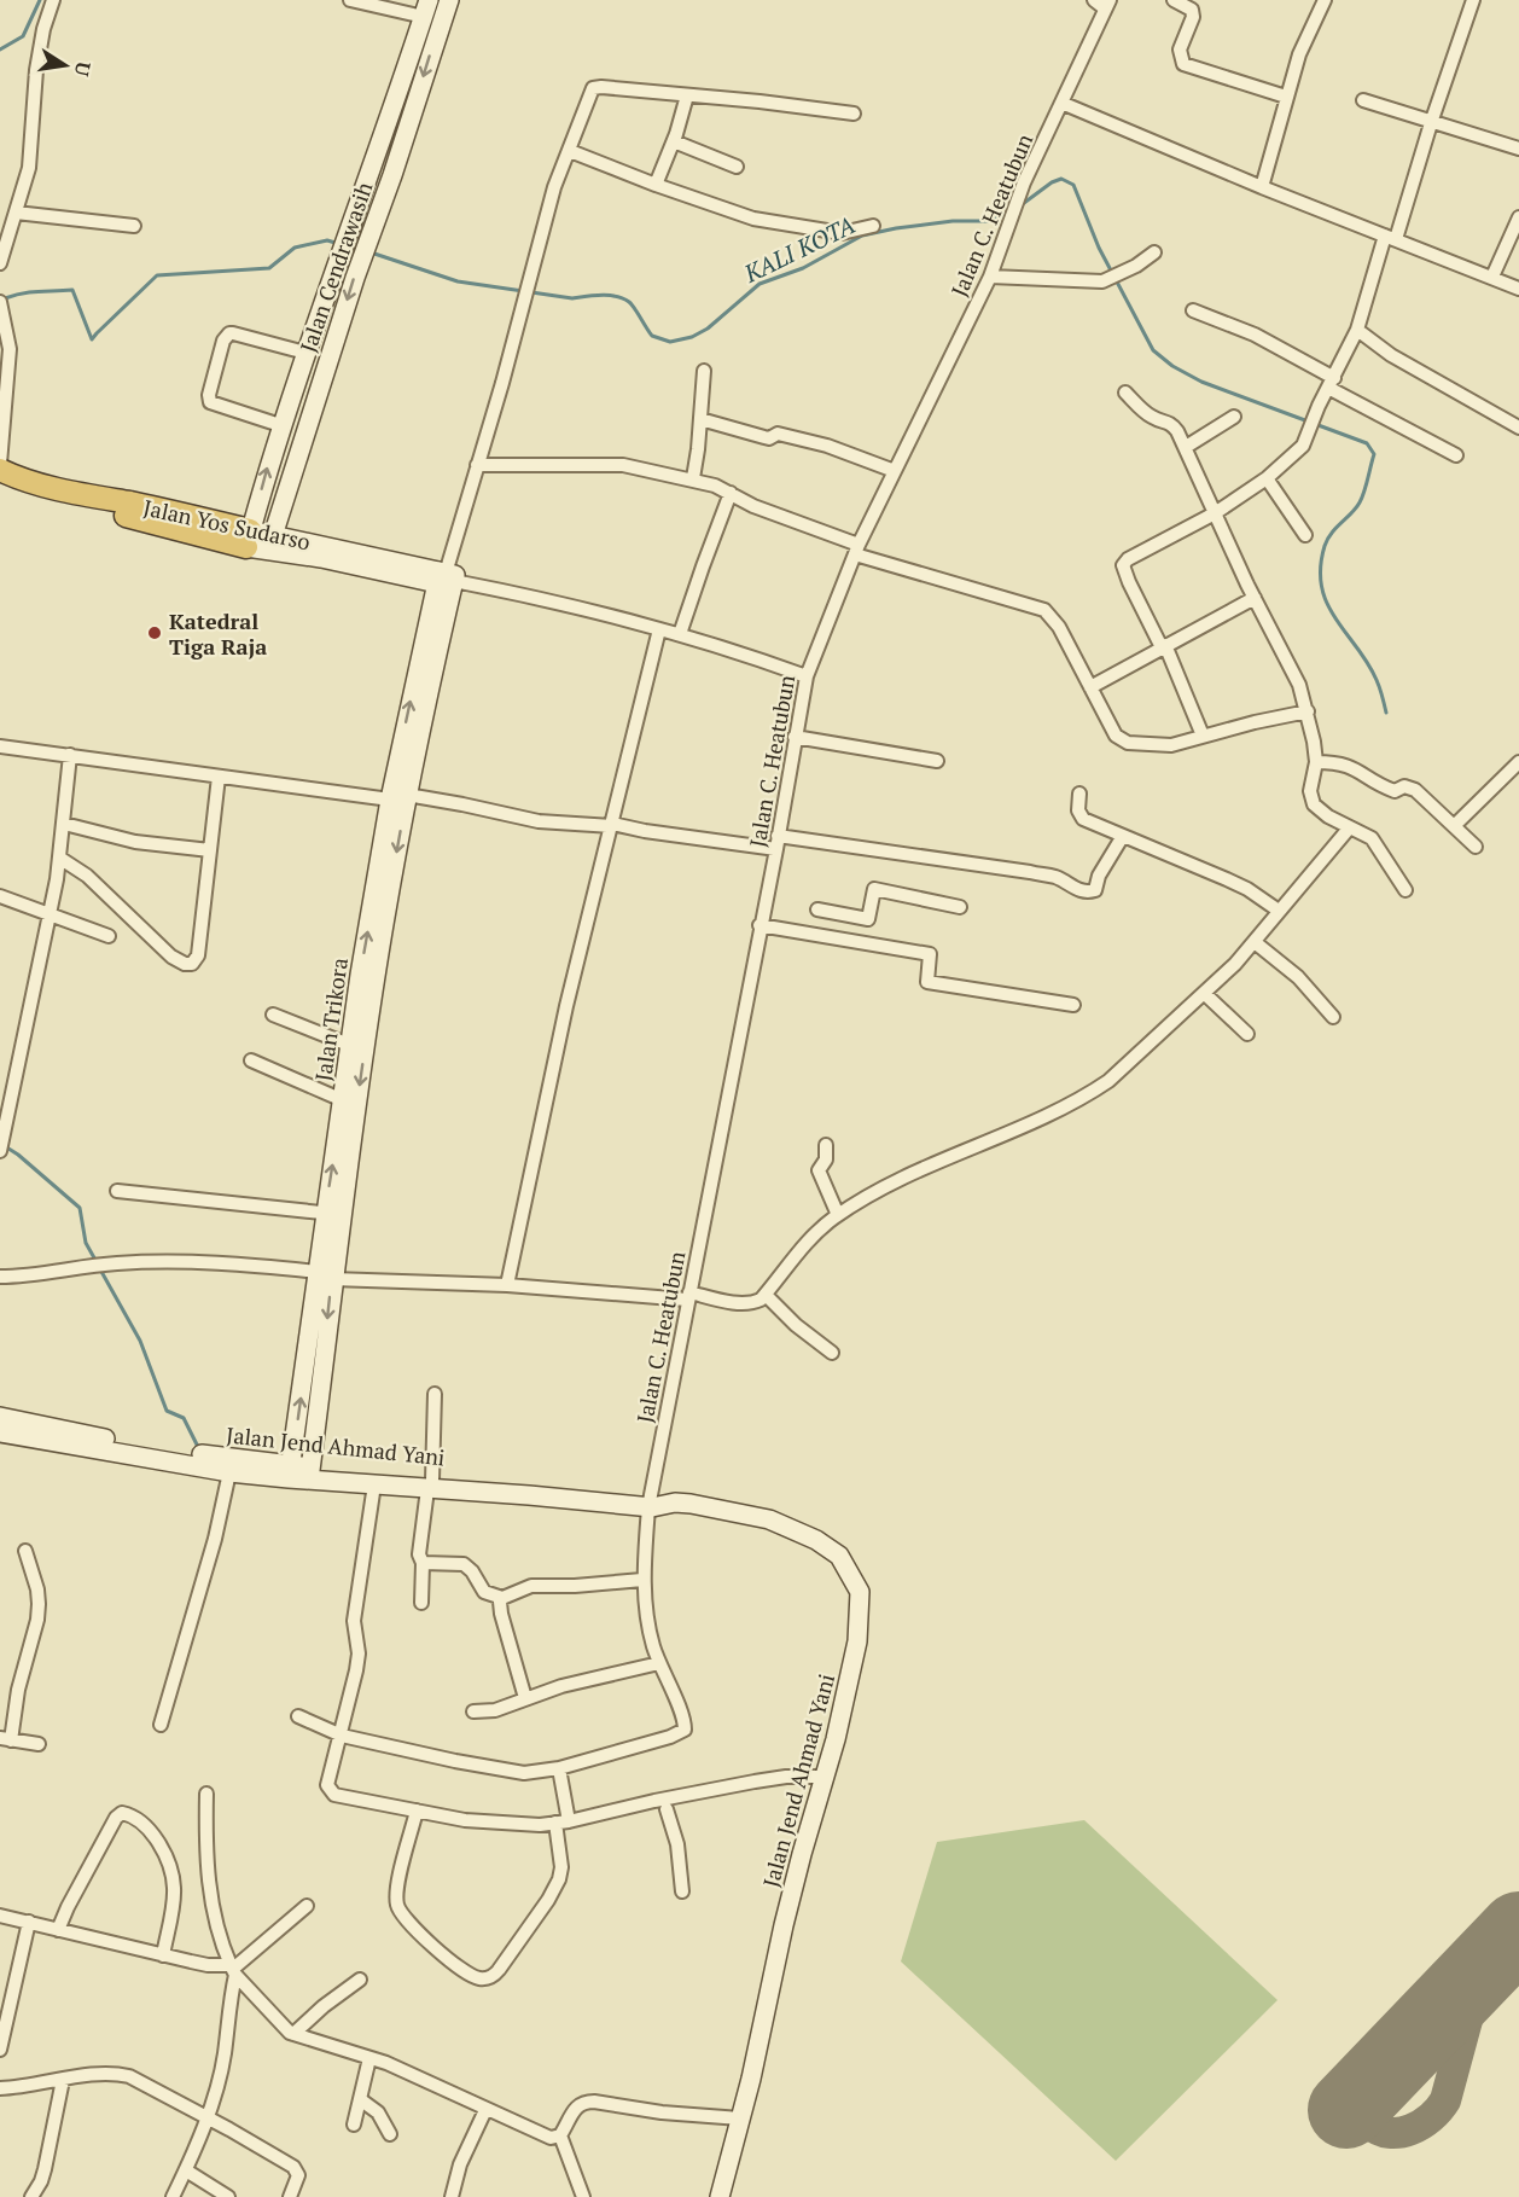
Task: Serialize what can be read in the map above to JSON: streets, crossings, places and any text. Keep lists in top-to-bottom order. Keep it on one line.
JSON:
{"streets":{"highway":["Jalan Yos Sudarso"],"main road":["Jalan Cendrawasih","Jalan Trikora","Jalan Jend Ahmad Yani"],"street":["Jalan C. Heatubun"]},"crossings":[["Jalan C. Heatubun","Jalan Jend Ahmad Yani"],["Jalan Cendrawasih","Jalan Yos Sudarso"],["Jalan Yos Sudarso","Jalan Trikora"],["Jalan Trikora","Jalan Jend Ahmad Yani"]],"water":["KALI KOTA"],"places":["Katedral Tiga Raja"],"north":"right"}
